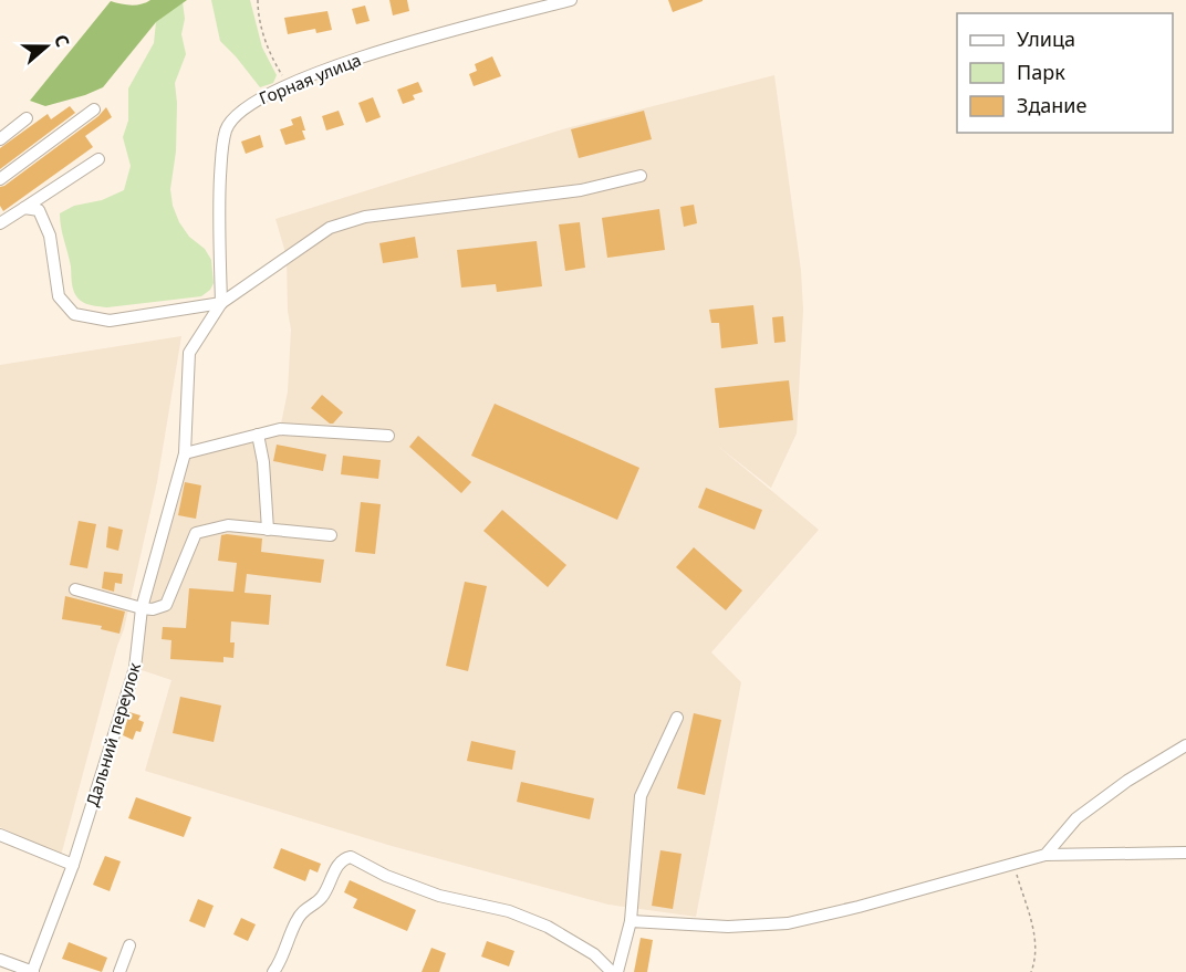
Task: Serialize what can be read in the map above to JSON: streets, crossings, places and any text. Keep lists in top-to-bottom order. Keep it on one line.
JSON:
{"streets":{"street":["Горная улица","Дальний переулок"]},"crossings":[["Горная улица","Дальний переулок"]],"legend":["Улица","Парк","Здание"],"north":"right"}
